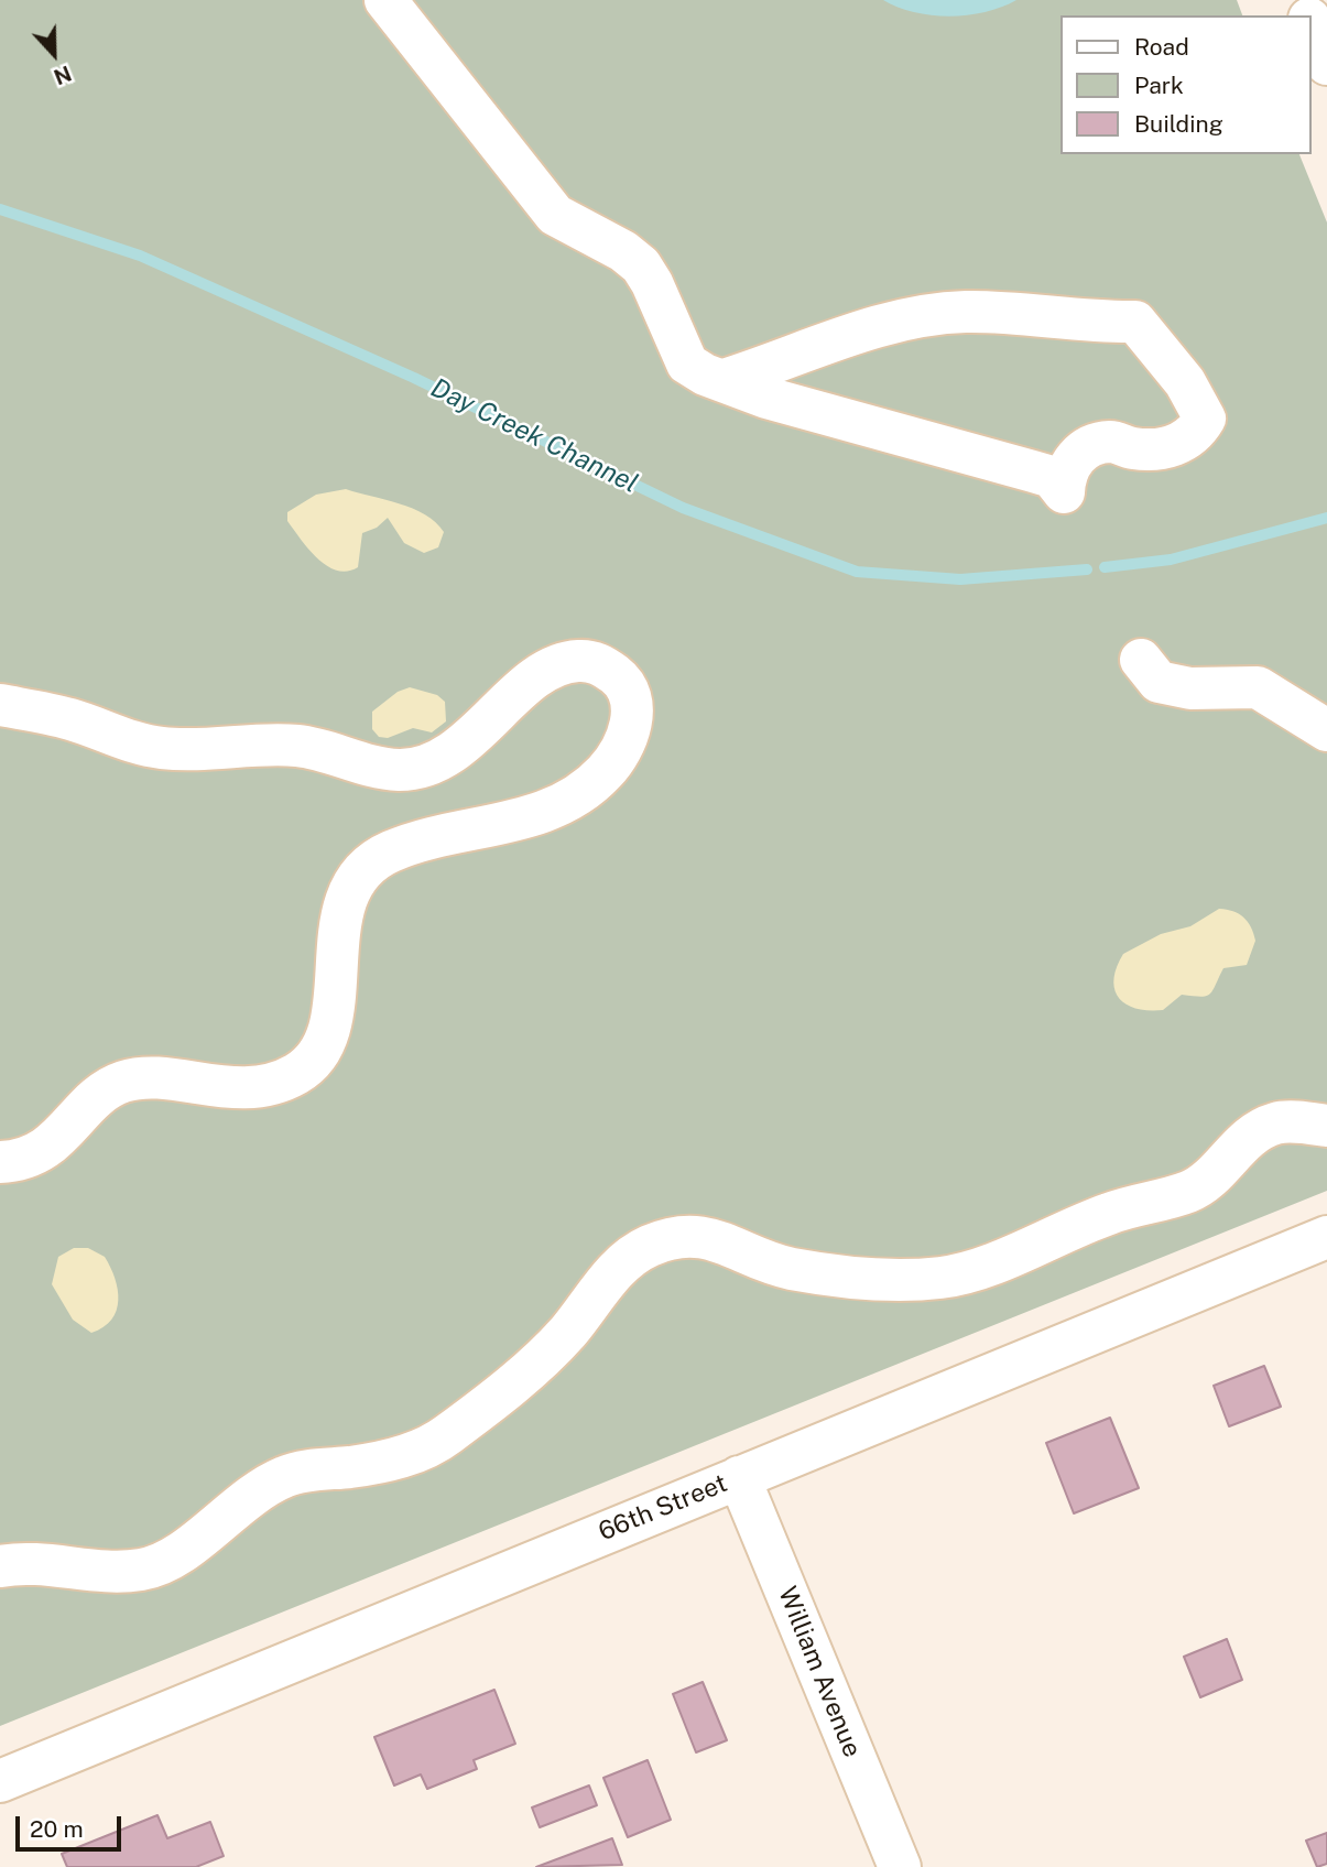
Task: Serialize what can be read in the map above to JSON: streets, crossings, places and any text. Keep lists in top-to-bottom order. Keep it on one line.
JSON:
{"streets":{"street":["66th Street","William Avenue"]},"crossings":[["66th Street","William Avenue"]],"water":["Day Creek Channel"],"legend":["Road","Park","Building"],"scale_bar":"20 m","north":"bottom"}
